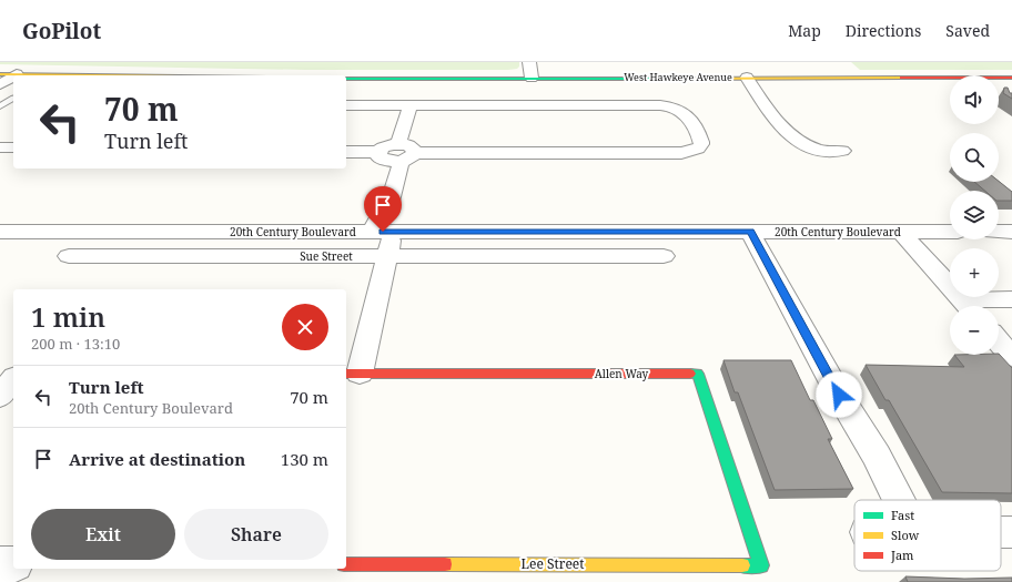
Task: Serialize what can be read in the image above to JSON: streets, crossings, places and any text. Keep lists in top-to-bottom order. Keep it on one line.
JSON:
{"streets":{"street":["West Hawkeye Avenue","20th Century Boulevard","Sue Street","Allen Way","Lee Street"]},"crossings":[["Allen Way","Lee Street"]],"legend":["Fast","Slow","Jam"],"page":{"header":"GoPilot","nav":["Map","Directions","Saved"],"map_buttons":["+","−"],"turn":["70 m","Turn left"],"heading":["1 min","200 m · 13:10"],"list":[{"name":"Turn left","note":"20th Century Boulevard","value":"70 m"},{"name":"Arrive at destination","value":"130 m"}],"buttons":["Exit","Share"]}}
